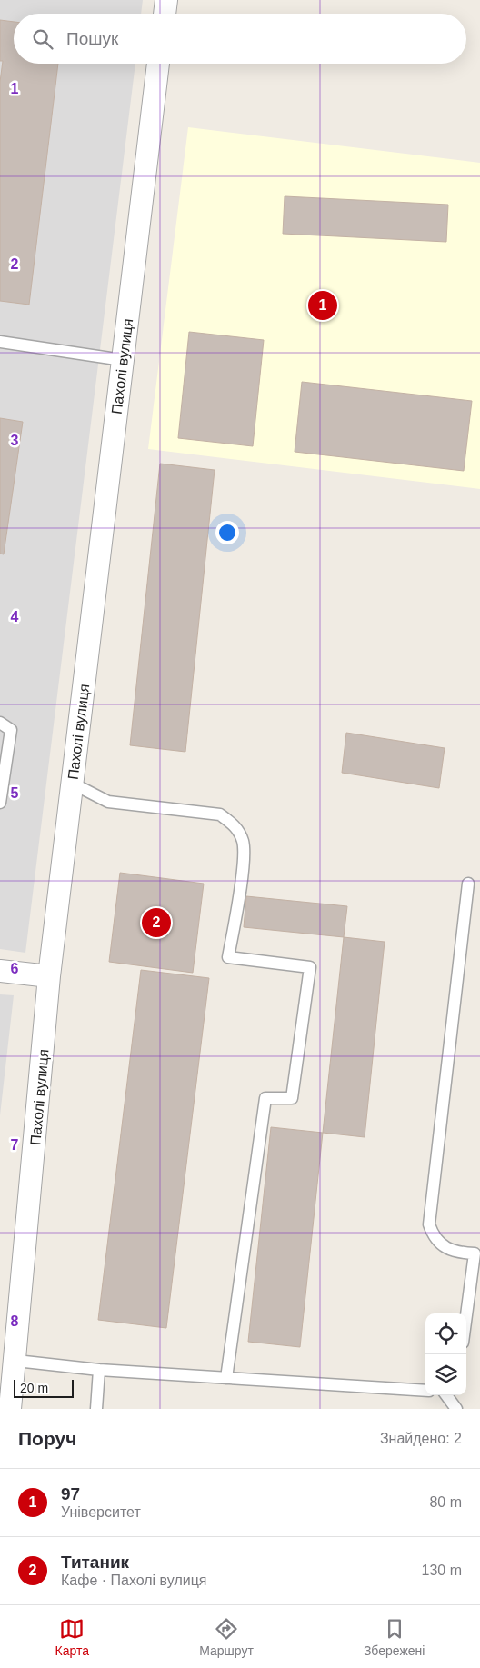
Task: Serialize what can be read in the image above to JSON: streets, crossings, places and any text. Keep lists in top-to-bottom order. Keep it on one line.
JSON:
{"streets":{"street":["Пахолі вулиця"]},"scale_bar":"20 m","page":{"search":"Пошук","pins":["1","2"],"scale":"20 m","heading":["Поруч","Знайдено: 2"],"list":[{"mark":"1","name":"97","note":"Університет","value":"80 m"},{"mark":"2","name":"Титаник","note":"Кафе · Пахолі вулиця","value":"130 m"}],"nav":["Карта","Маршрут","Збережені"]},"grid":{"rows":["1","2","3","4","5","6","7","8"]}}
